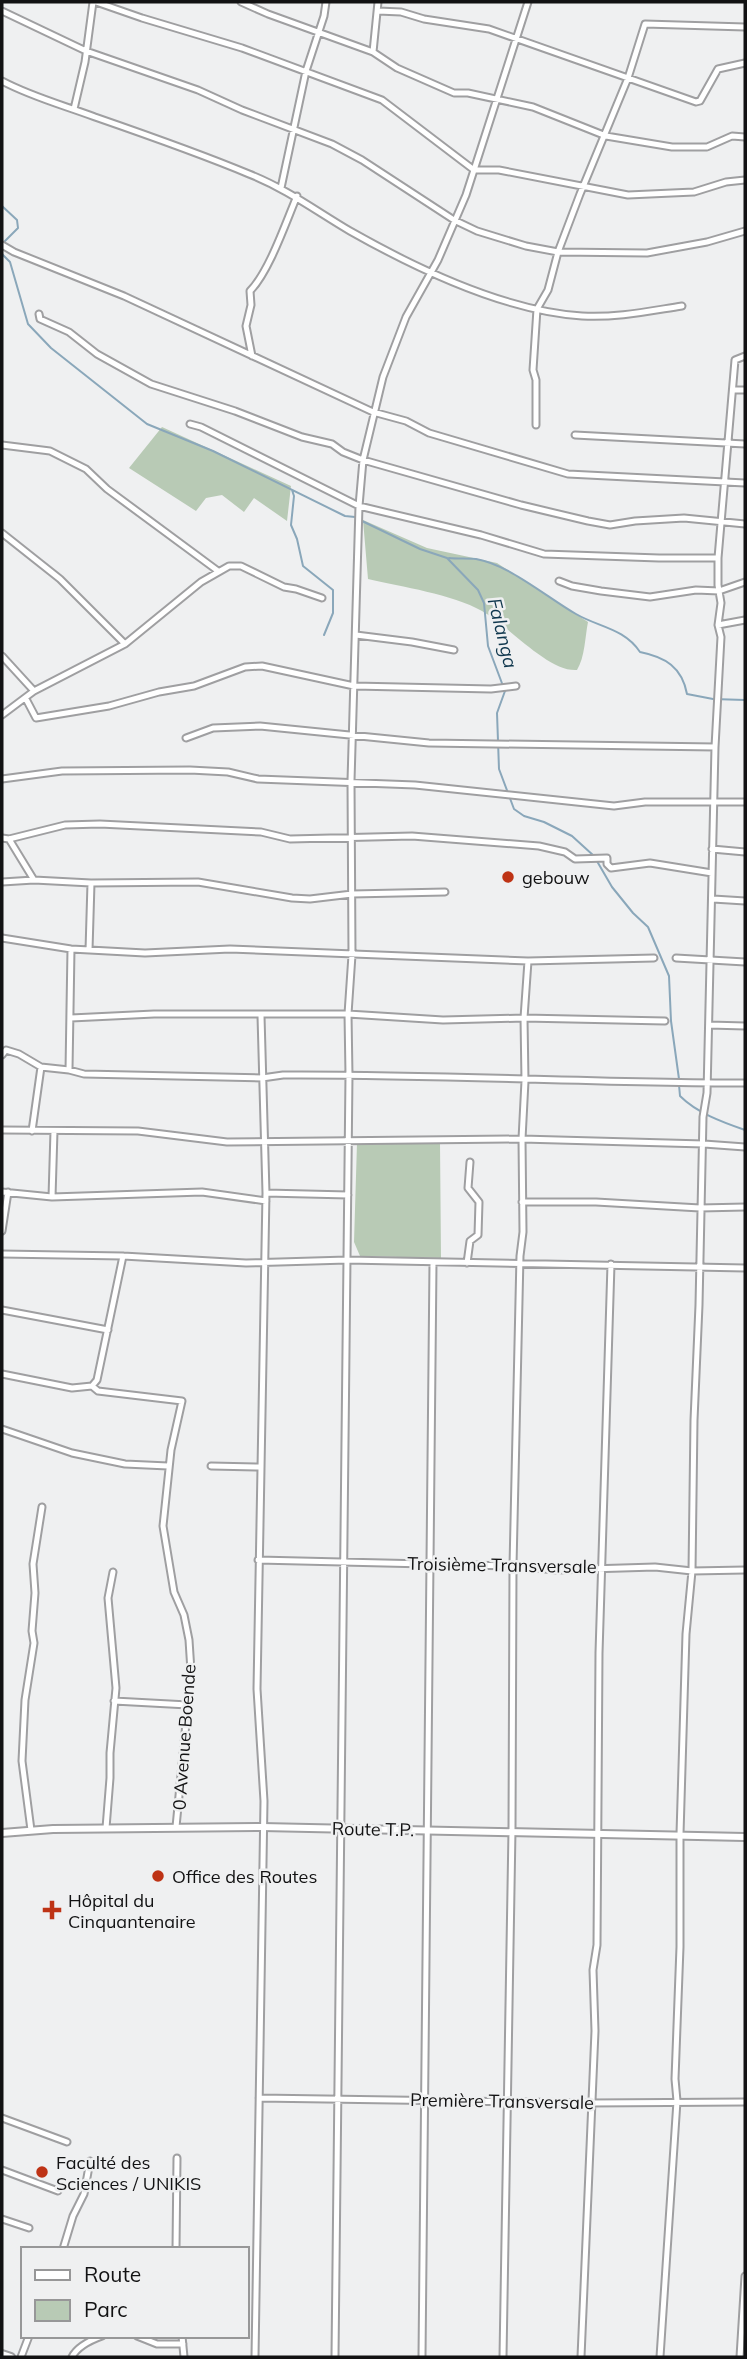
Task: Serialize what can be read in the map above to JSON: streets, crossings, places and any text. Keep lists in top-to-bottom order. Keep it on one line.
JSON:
{"streets":{"street":["Troisième Transversale","0 Avenue Boende","Route T.P.","Première Transversale"]},"crossings":[["0 Avenue Boende","Route T.P."]],"water":["Falanga"],"places":{"other":["gebouw","Office des Routes","Faculté des Sciences / UNIKIS"],"health":["Hôpital du Cinquantenaire"]},"legend":["Route","Parc"]}
